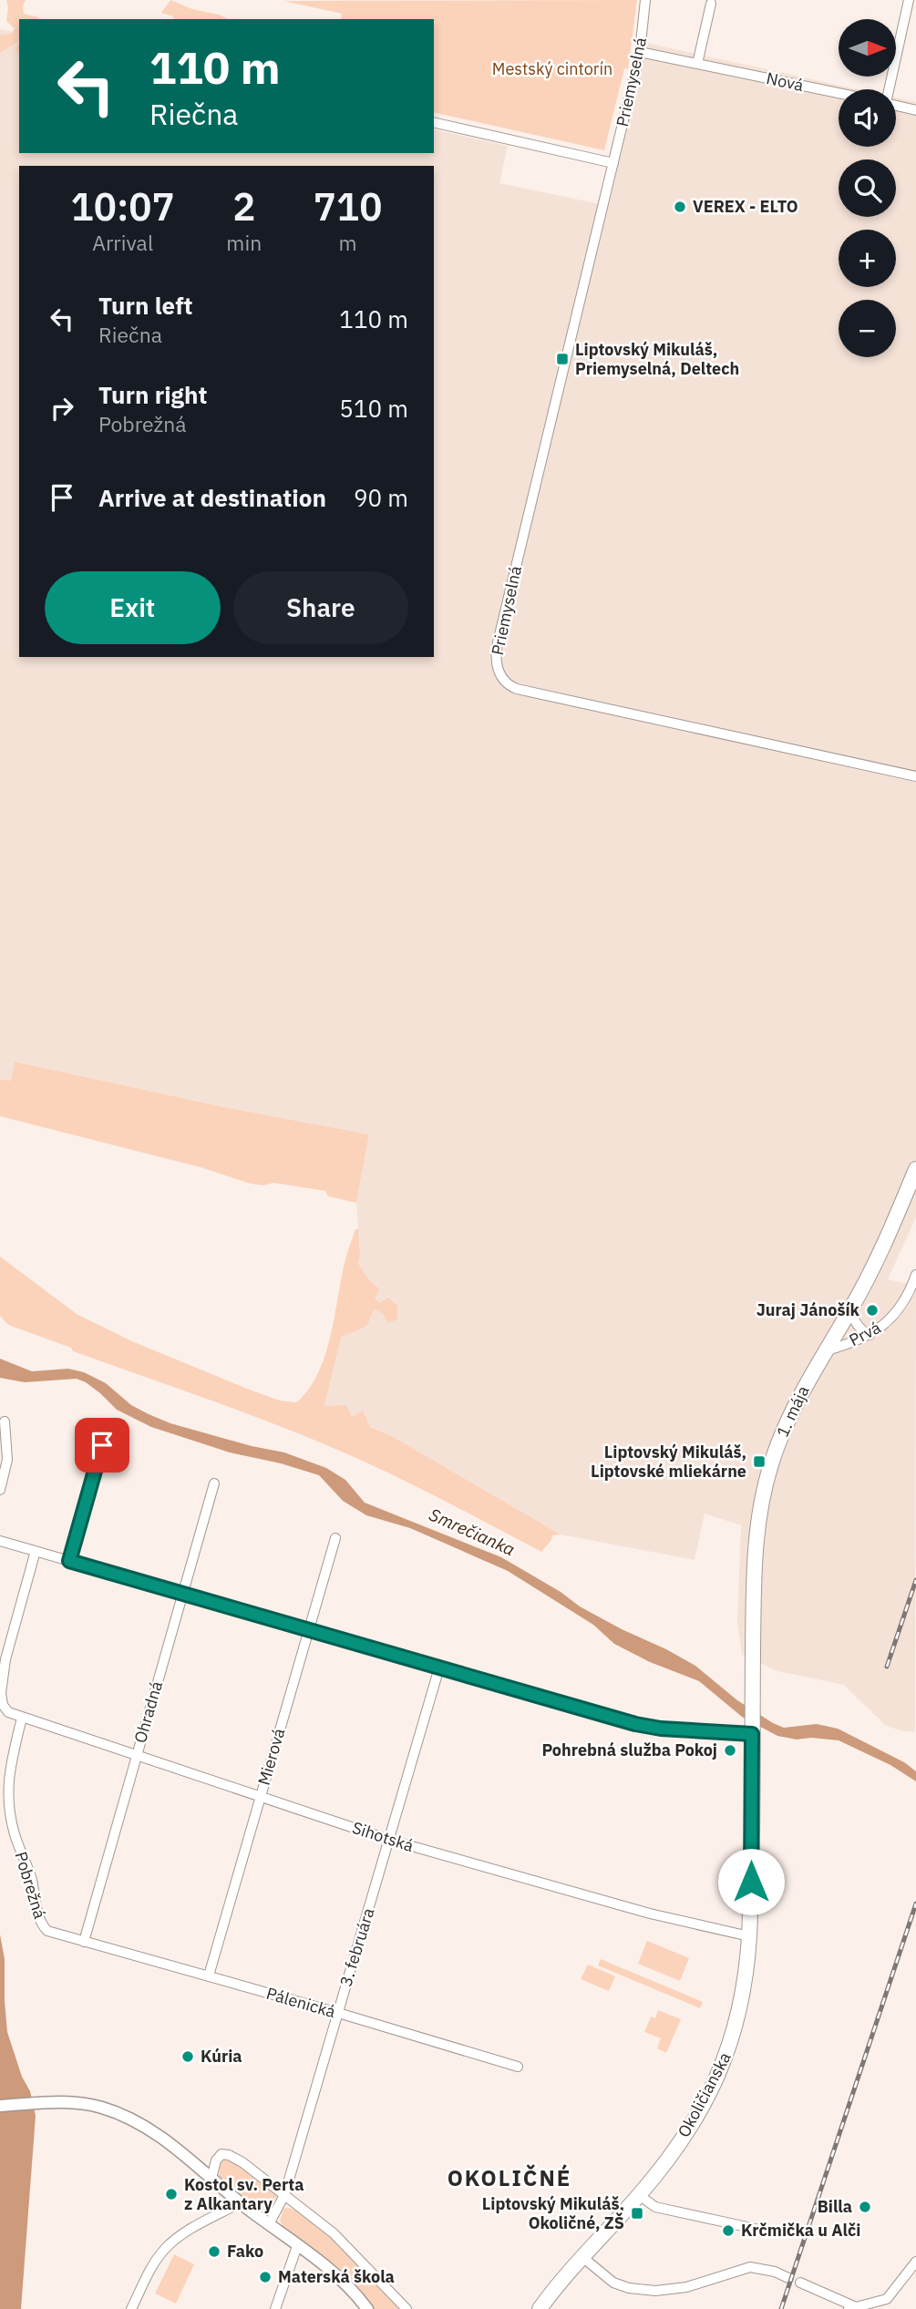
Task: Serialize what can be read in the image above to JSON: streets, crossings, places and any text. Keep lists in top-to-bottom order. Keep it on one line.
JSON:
{"streets":{"main road":["1. mája","Okoličianska"],"street":["Priemyselná","Nová","Prvá","Ohradná","Mierová","Sihotská","Pobrežná","3. februára","Pálenická"]},"crossings":[["Priemyselná","Nová"],["Prvá","1. mája"],["1. mája","Okoličianska"],["Ohradná","Sihotská"],["Ohradná","Pobrežná"],["Ohradná","Pálenická"],["Mierová","Sihotská"],["Mierová","Pálenická"],["Sihotská","Pobrežná"],["Sihotská","3. februára"],["Sihotská","Okoličianska"],["Pobrežná","Pálenická"],["3. februára","Pálenická"]],"districts":["OKOLIČNÉ"],"water":["Smrečianka"],"parks":["Mestský cintorín"],"places":{"other":["VEREX - ELTO","Juraj Jánošík","Pohrebná služba Pokoj","Kúria","Kostol sv. Perta z Alkantary","Billa","Krčmička u Alči","Fako","Materská škola"],"transit":["Liptovský Mikuláš, Priemyselná, Deltech","Liptovský Mikuláš, Liptovské mliekárne","Liptovský Mikuláš, Okoličné, ZŠ"]},"north":"right","page":{"map_buttons":["+","−"],"turn":["110 m","Riečna"],"eta":["10:07","Arrival","2","min","710","m"],"list":[{"name":"Turn left","note":"Riečna","value":"110 m"},{"name":"Turn right","note":"Pobrežná","value":"510 m"},{"name":"Arrive at destination","value":"90 m"}],"buttons":["Exit","Share"]}}
